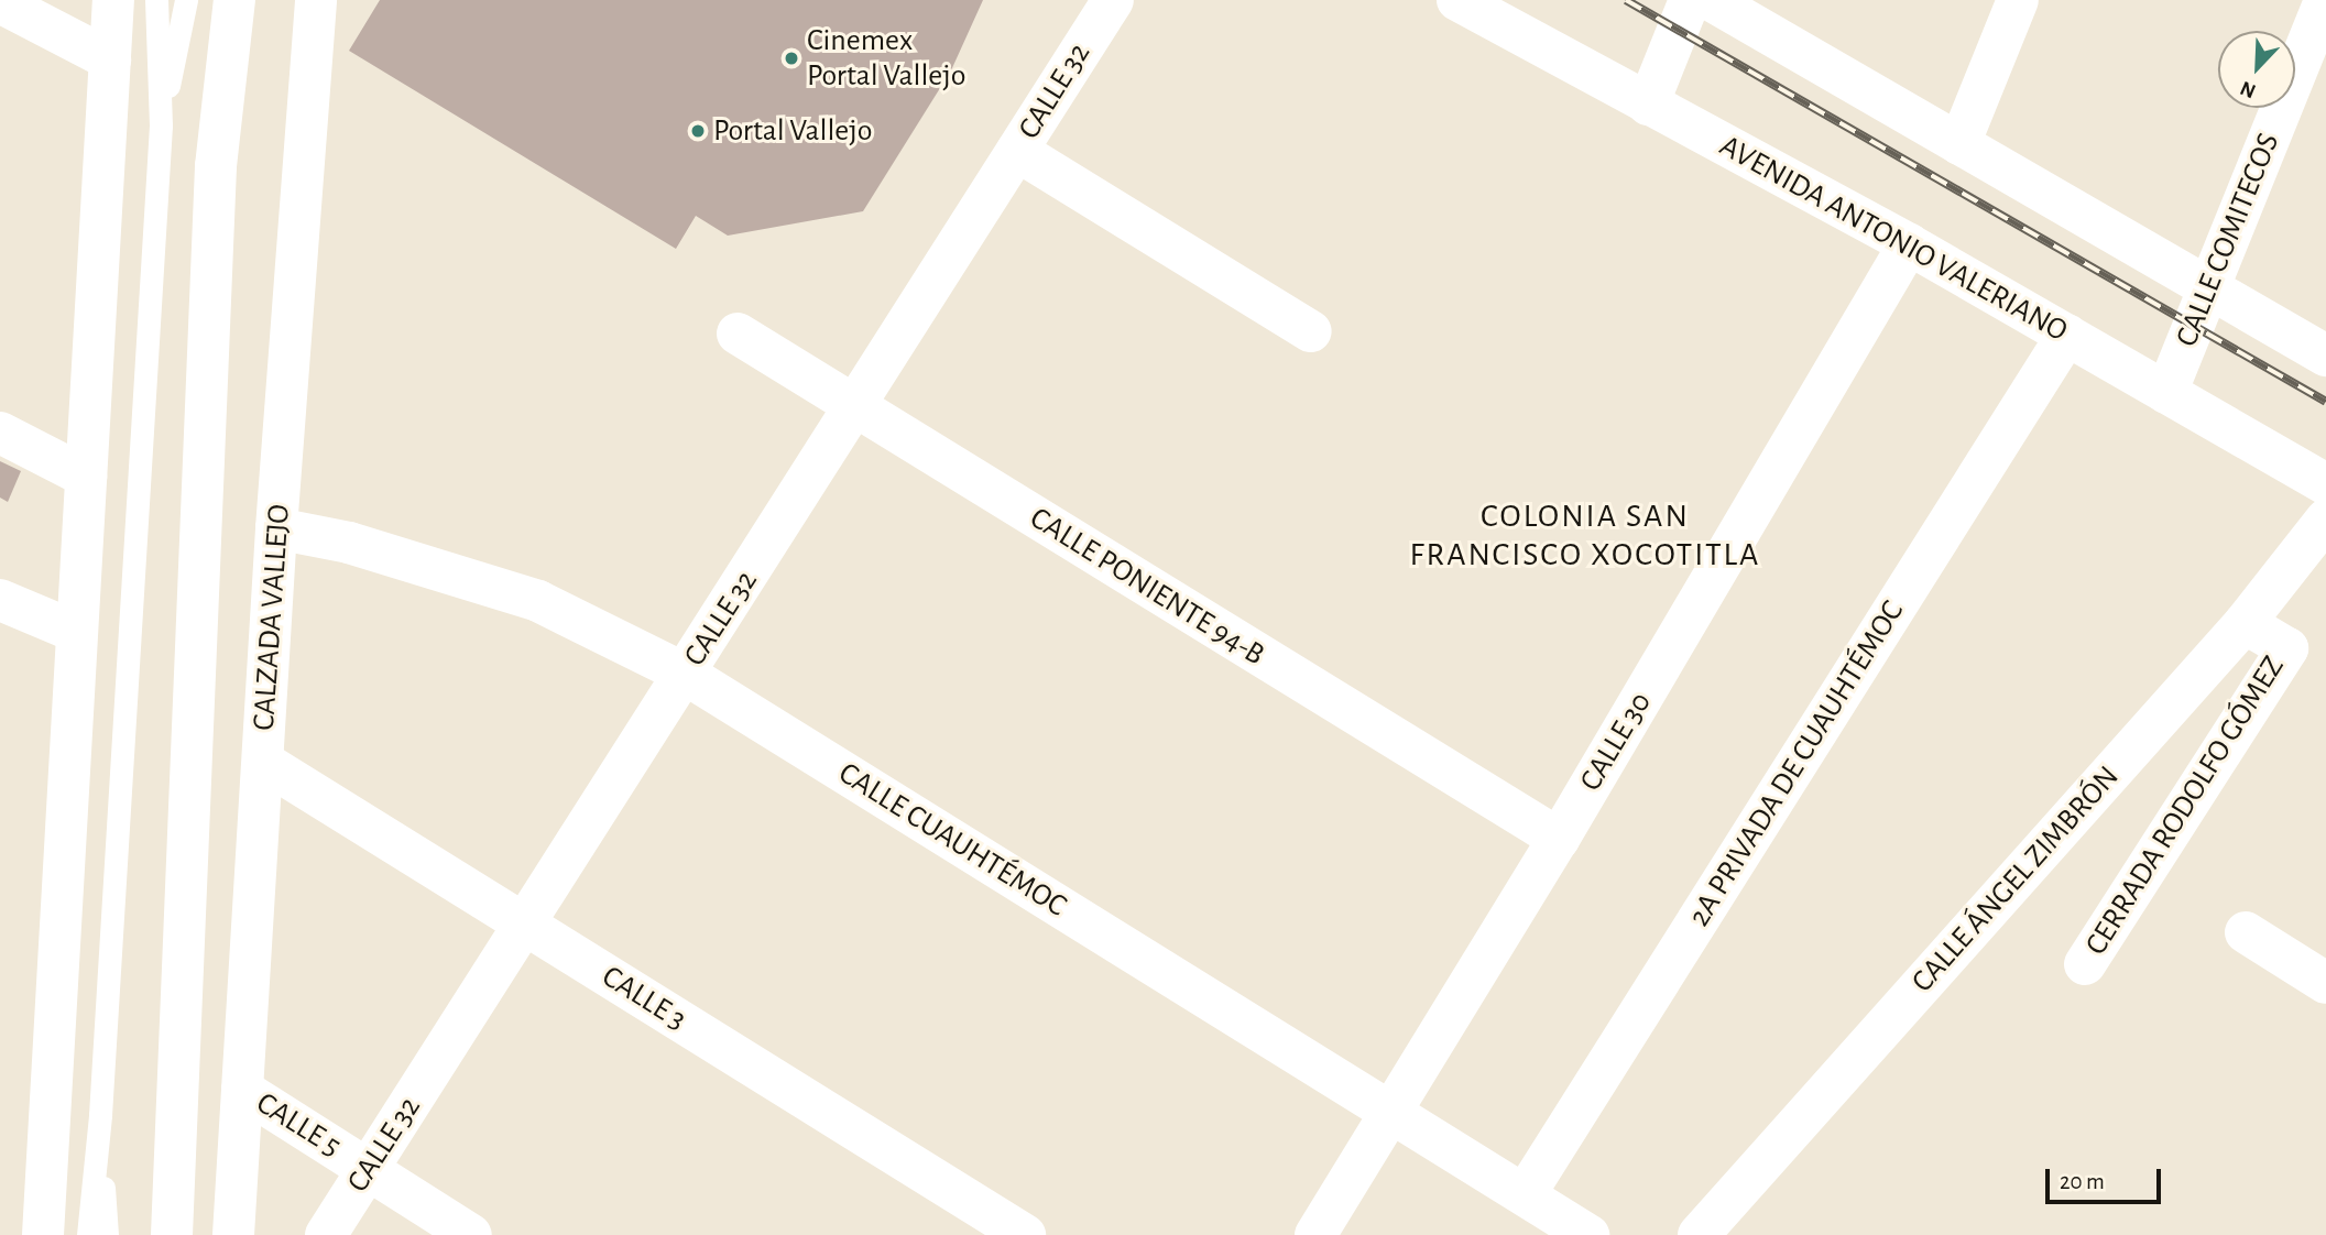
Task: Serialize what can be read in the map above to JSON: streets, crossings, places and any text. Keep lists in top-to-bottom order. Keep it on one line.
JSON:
{"streets":{"street":["CALLE 32","AVENIDA ANTONIO VALERIANO","CALLE COMITECOS","CALLE PONIENTE 94-B","CALZADA VALLEJO","CALLE 30","2A PRIVADA DE CUAUHTÉMOC","CERRADA RODOLFO GÓMEZ","CALLE CUAUHTÉMOC","CALLE ÁNGEL ZIMBRÓN","CALLE 3","CALLE 5"]},"crossings":[["CALLE 32","CALLE PONIENTE 94-B"],["CALLE 32","CALLE CUAUHTÉMOC"],["CALLE 32","CALLE 3"],["CALLE 32","CALLE 5"],["AVENIDA ANTONIO VALERIANO","CALLE COMITECOS"],["AVENIDA ANTONIO VALERIANO","CALLE 30"],["AVENIDA ANTONIO VALERIANO","2A PRIVADA DE CUAUHTÉMOC"],["CALLE PONIENTE 94-B","CALLE 30"],["CALZADA VALLEJO","CALLE CUAUHTÉMOC"],["CALZADA VALLEJO","CALLE 3"],["CALZADA VALLEJO","CALLE 5"],["CALLE 30","CALLE CUAUHTÉMOC"],["2A PRIVADA DE CUAUHTÉMOC","CALLE CUAUHTÉMOC"],["CERRADA RODOLFO GÓMEZ","CALLE ÁNGEL ZIMBRÓN"]],"districts":["COLONIA SAN FRANCISCO XOCOTITLA"],"places":["Cinemex Portal Vallejo","Portal Vallejo"],"scale_bar":"20 m","north":"bottom left"}
